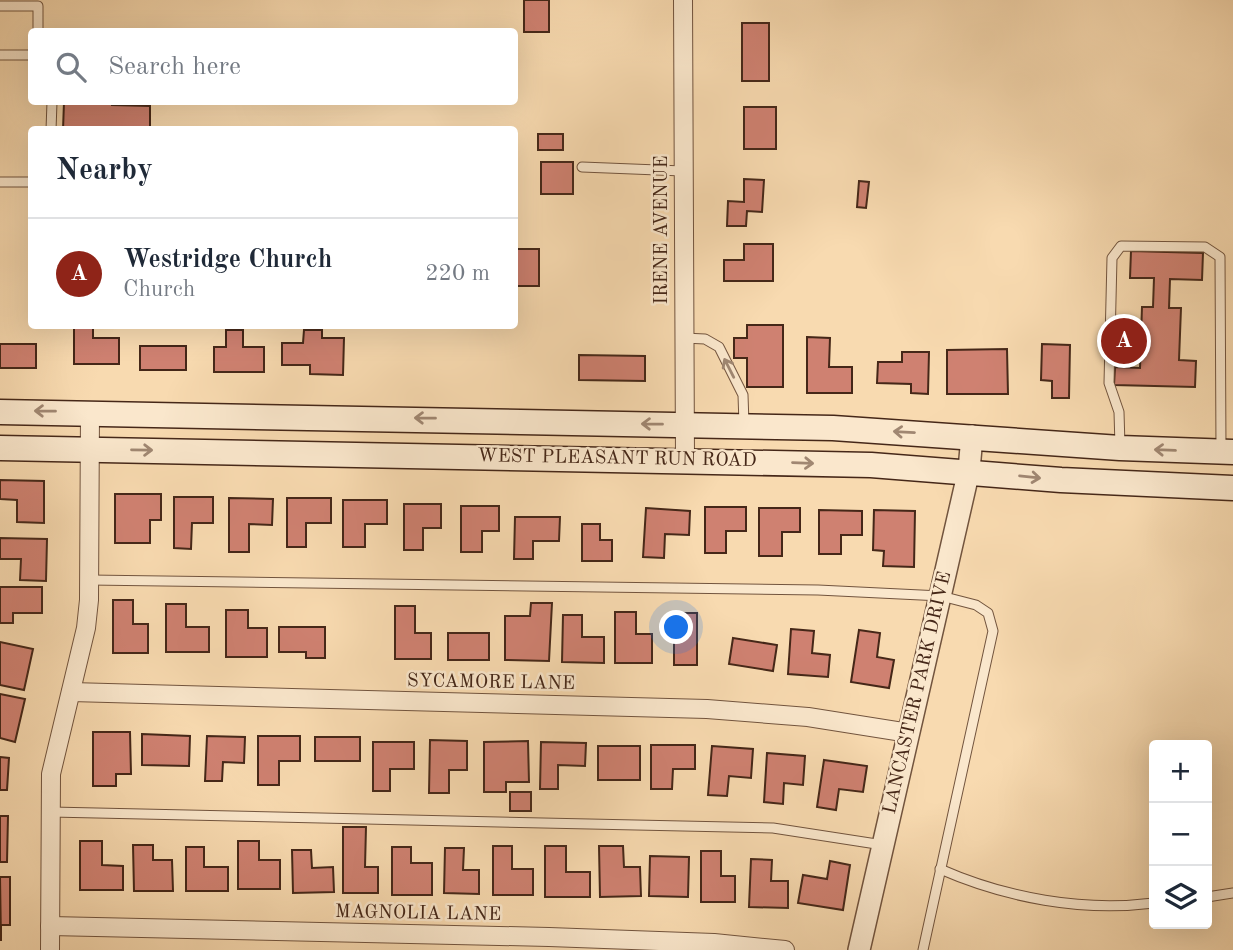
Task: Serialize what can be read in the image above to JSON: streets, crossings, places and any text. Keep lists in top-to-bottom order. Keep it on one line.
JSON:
{"streets":{"main road":["WEST PLEASANT RUN ROAD"],"street":["IRENE AVENUE","SYCAMORE LANE","LANCASTER PARK DRIVE","MAGNOLIA LANE"]},"crossings":[["IRENE AVENUE","WEST PLEASANT RUN ROAD"],["WEST PLEASANT RUN ROAD","LANCASTER PARK DRIVE"],["SYCAMORE LANE","LANCASTER PARK DRIVE"]],"page":{"search":"Search here","heading":"Nearby","list":[{"mark":"A","name":"Westridge Church","note":"Church","value":"220 m"}],"pins":"A","map_buttons":["+","−"]}}
